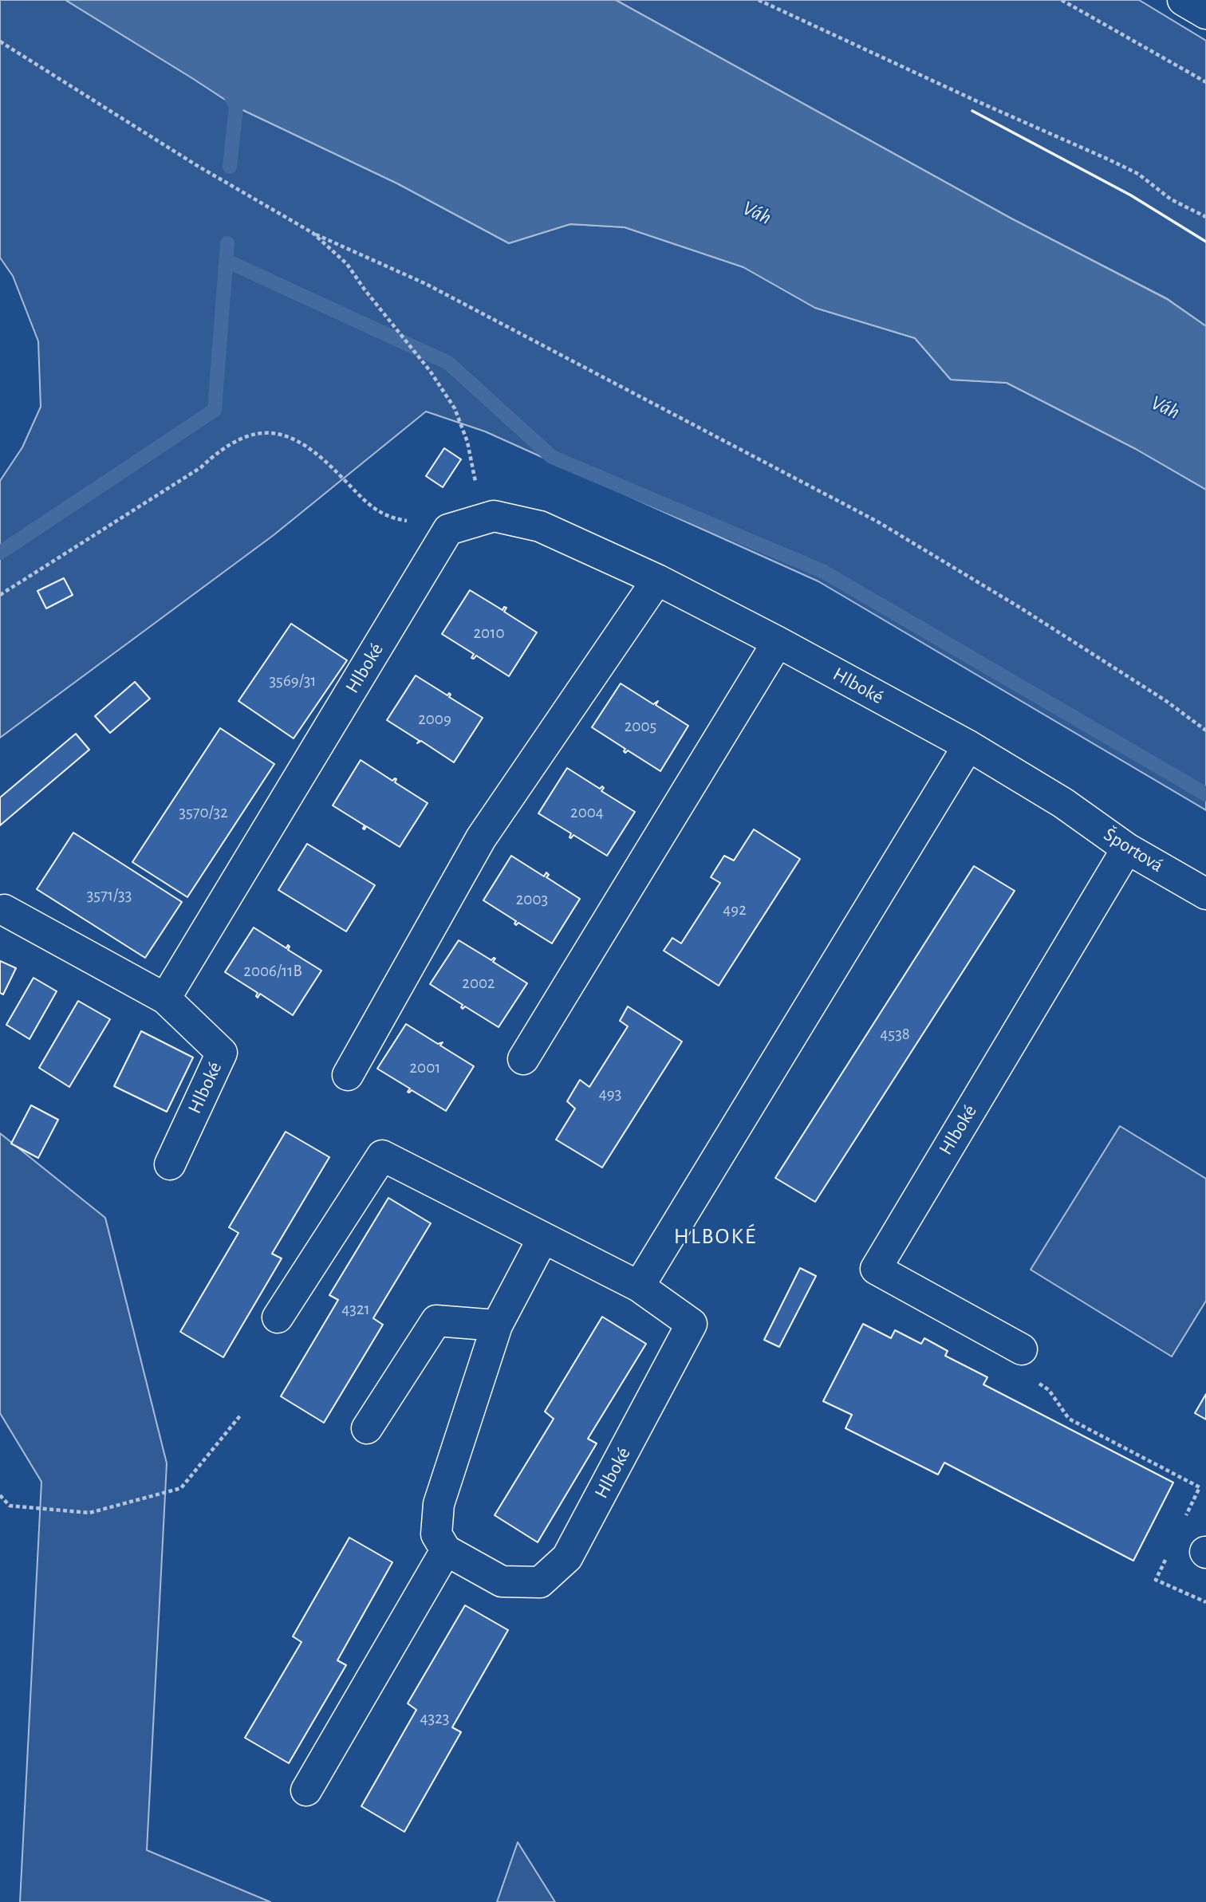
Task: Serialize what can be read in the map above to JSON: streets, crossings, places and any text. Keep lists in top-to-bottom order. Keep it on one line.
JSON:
{"streets":{"street":["Hlboké","Športová"]},"crossings":[["Hlboké","Športová"]],"districts":["HLBOKÉ"],"water":["Váh"],"house_numbers":["2010","3569/31","2009","2005","3570/32","2004","3571/33","2003","492","2006/11B","2002","4538","2001","493","4321","4323"]}
